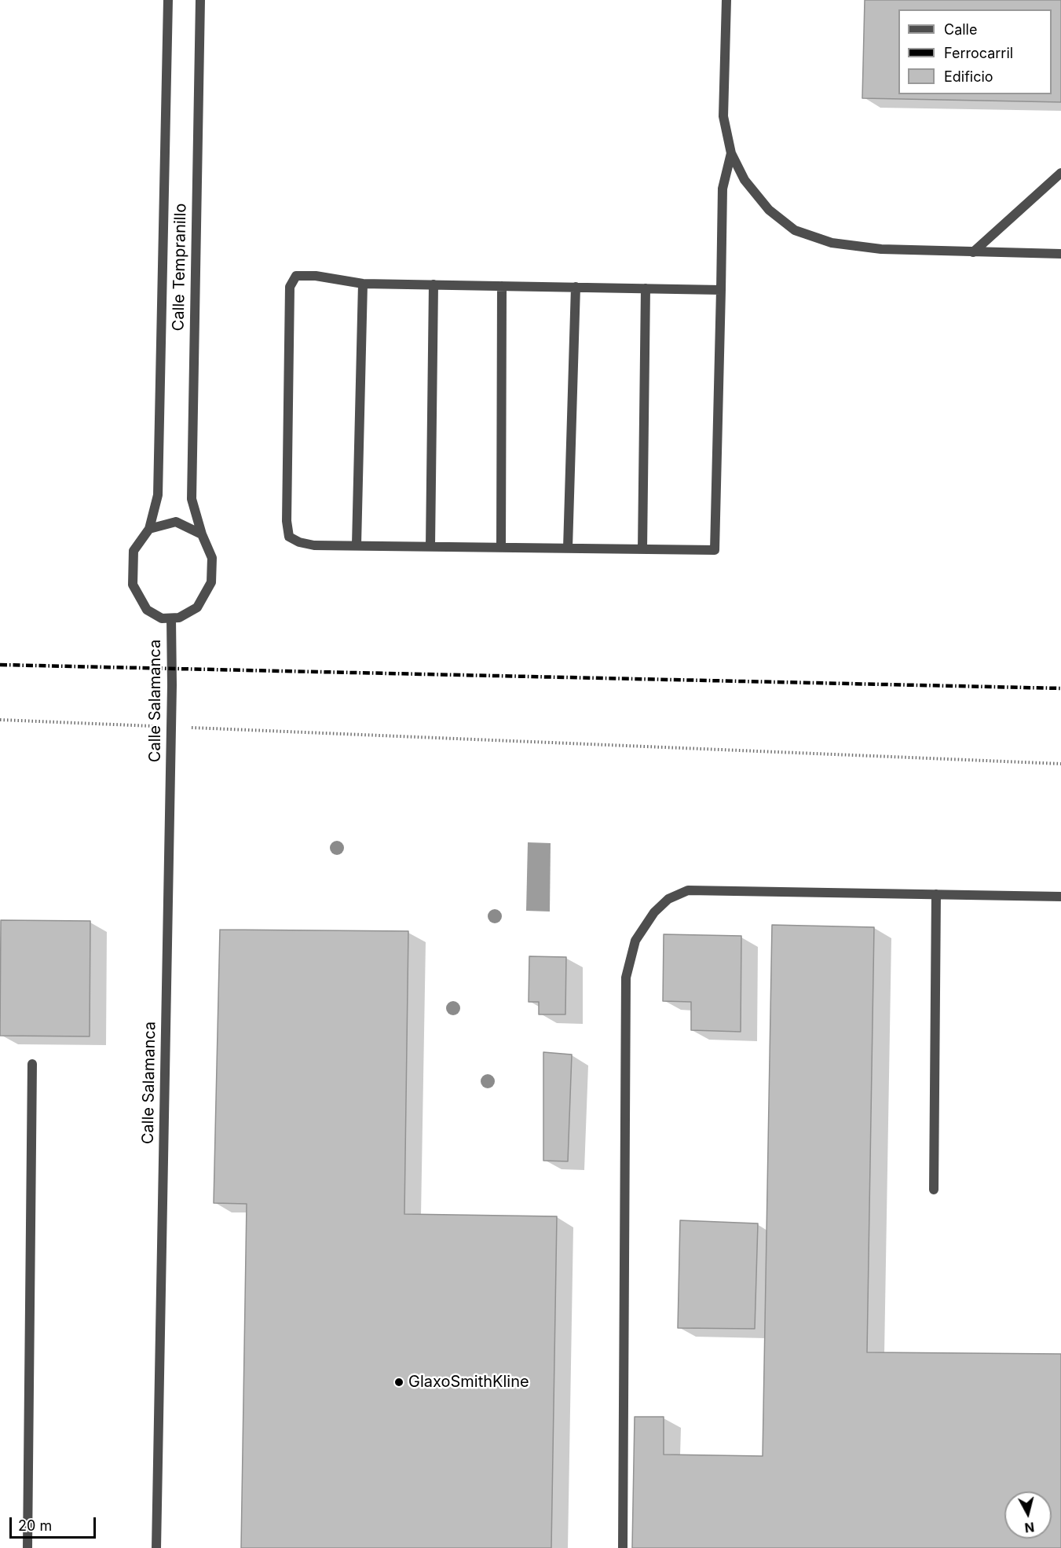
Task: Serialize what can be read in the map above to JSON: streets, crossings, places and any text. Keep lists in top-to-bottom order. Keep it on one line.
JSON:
{"streets":{"street":["Calle Tempranillo","Calle Salamanca"]},"crossings":[["Calle Tempranillo","Calle Salamanca"]],"places":["GlaxoSmithKline"],"legend":["Calle","Ferrocarril","Edificio"],"scale_bar":"20 m","north":"bottom"}
